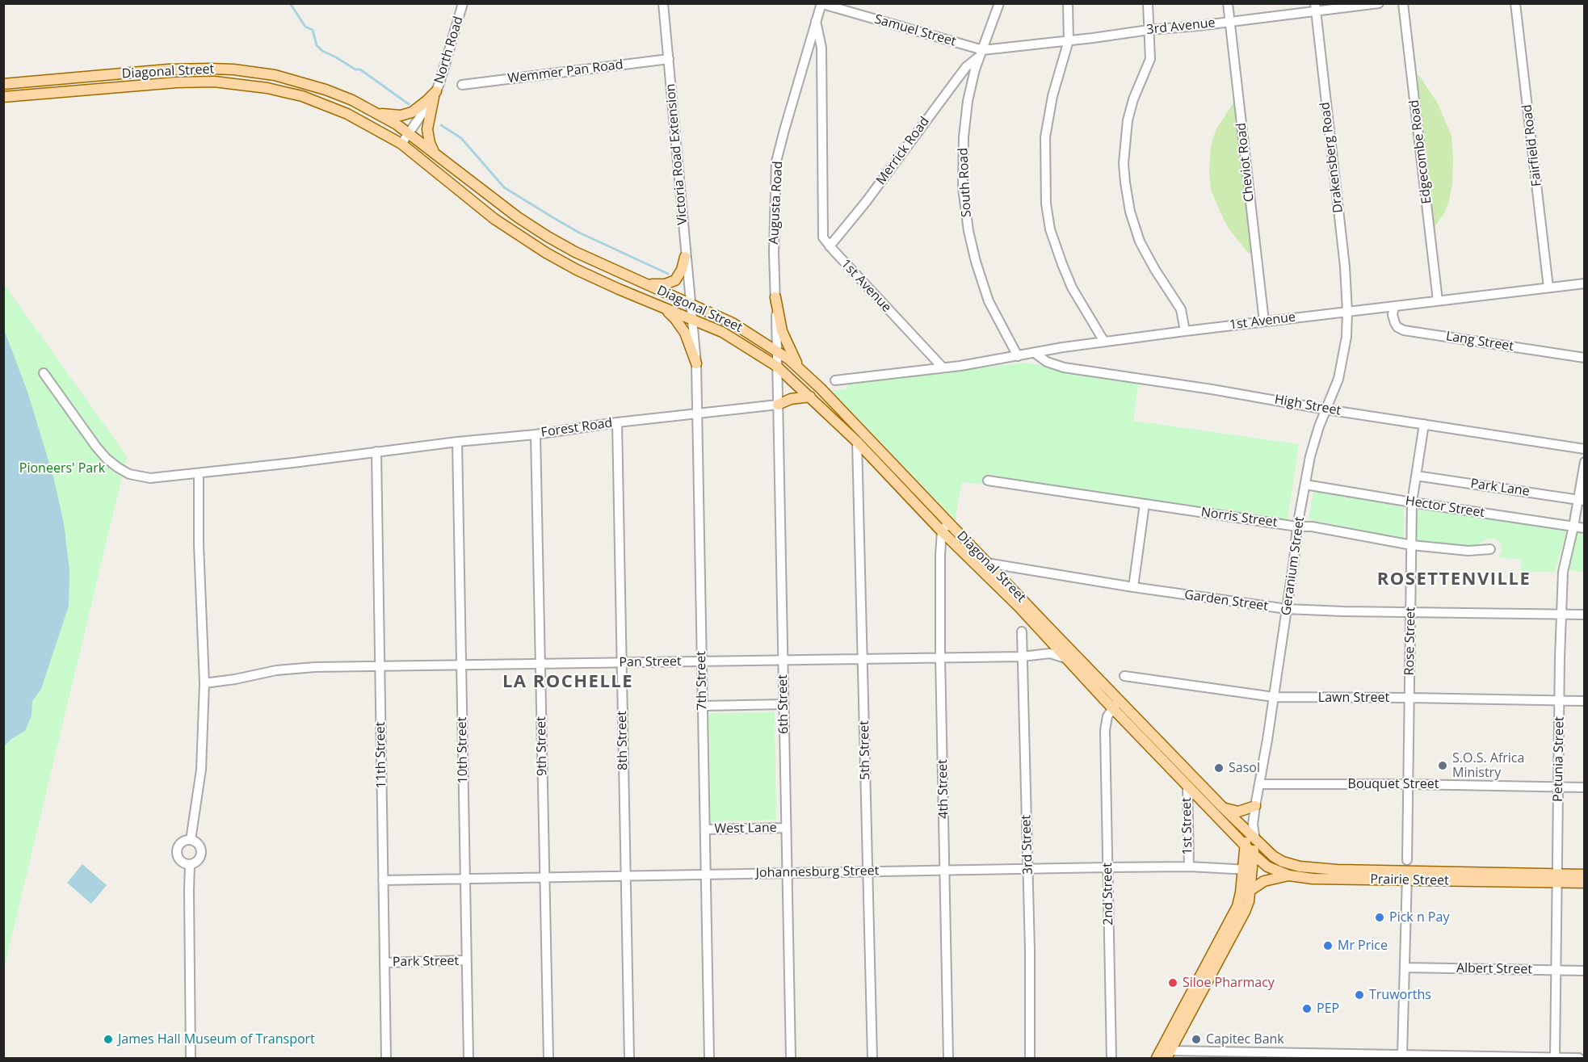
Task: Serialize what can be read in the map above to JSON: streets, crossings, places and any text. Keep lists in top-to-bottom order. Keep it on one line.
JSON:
{"streets":{"main road":["Diagonal Street","Geranium Street","Prairie Street"],"street":["3rd Avenue","Samuel Street","North Road","Wemmer Pan Road","Fairfield Road","Merrick Road","Edgecombe Road","Victoria Road Extension","Drakensberg Road","Cheviot Road","South Road","Augusta Road","1st Avenue","Lang Street","High Street","Forest Road","Park Lane","Hector Street","Norris Street","Garden Street","Rose Street","Pan Street","7th Street","Lawn Street","6th Street","8th Street","9th Street","10th Street","5th Street","11th Street","Petunia Street","Bouquet Street","4th Street","1st Street","West Lane","3rd Street","Johannesburg Street","2nd Street","Park Street","Albert Street"]},"crossings":[["3rd Avenue","Samuel Street"],["3rd Avenue","Merrick Road"],["3rd Avenue","Drakensberg Road"],["3rd Avenue","Cheviot Road"],["3rd Avenue","South Road"],["Samuel Street","Merrick Road"],["Samuel Street","South Road"],["Samuel Street","Augusta Road"],["North Road","Diagonal Street"],["Diagonal Street","Victoria Road Extension"],["Diagonal Street","Augusta Road"],["Diagonal Street","Geranium Street"],["Diagonal Street","Garden Street"],["Diagonal Street","Pan Street"],["Diagonal Street","7th Street"],["Diagonal Street","6th Street"],["Diagonal Street","5th Street"],["Diagonal Street","4th Street"],["Diagonal Street","1st Street"],["Diagonal Street","Prairie Street"],["Diagonal Street","2nd Street"],["Wemmer Pan Road","Victoria Road Extension"],["Fairfield Road","1st Avenue"],["Merrick Road","South Road"],["Merrick Road","1st Avenue"],["Edgecombe Road","1st Avenue"],["Victoria Road Extension","7th Street"],["Drakensberg Road","1st Avenue"],["Drakensberg Road","Geranium Street"],["Cheviot Road","1st Avenue"],["South Road","1st Avenue"],["Augusta Road","6th Street"],["1st Avenue","Lang Street"],["1st Avenue","High Street"],["1st Avenue","Geranium Street"],["High Street","Geranium Street"],["High Street","Rose Street"],["Forest Road","7th Street"],["Forest Road","6th Street"],["Forest Road","8th Street"],["Forest Road","9th Street"],["Forest Road","10th Street"],["Forest Road","11th Street"],["Park Lane","Rose Street"],["Park Lane","Petunia Street"],["Hector Street","Geranium Street"],["Hector Street","Rose Street"],["Hector Street","Petunia Street"],["Norris Street","Geranium Street"],["Norris Street","Rose Street"],["Geranium Street","Garden Street"],["Geranium Street","Lawn Street"],["Geranium Street","Bouquet Street"],["Geranium Street","Johannesburg Street"],["Geranium Street","Prairie Street"],["Garden Street","Rose Street"],["Garden Street","Petunia Street"],["Rose Street","Lawn Street"],["Rose Street","Bouquet Street"],["Pan Street","7th Street"],["Pan Street","6th Street"],["Pan Street","8th Street"],["Pan Street","9th Street"],["Pan Street","10th Street"],["Pan Street","5th Street"],["Pan Street","11th Street"],["Pan Street","4th Street"],["Pan Street","3rd Street"],["7th Street","West Lane"],["7th Street","Johannesburg Street"],["Lawn Street","Petunia Street"],["6th Street","West Lane"],["6th Street","Johannesburg Street"],["8th Street","Johannesburg Street"],["9th Street","Johannesburg Street"],["10th Street","Johannesburg Street"],["10th Street","Park Street"],["5th Street","Johannesburg Street"],["11th Street","Johannesburg Street"],["11th Street","Park Street"],["Petunia Street","Bouquet Street"],["Petunia Street","Prairie Street"],["Petunia Street","Albert Street"],["4th Street","Johannesburg Street"],["1st Street","Johannesburg Street"],["3rd Street","Johannesburg Street"],["Johannesburg Street","2nd Street"]],"districts":["ROSETTENVILLE","LA ROCHELLE"],"parks":["Pioneers' Park"],"places":["S.O.S. Africa Ministry","Sasol","Pick n Pay","Mr Price","Siloe Pharmacy","Truworths","PEP","James Hall Museum of Transport","Capitec Bank"]}
